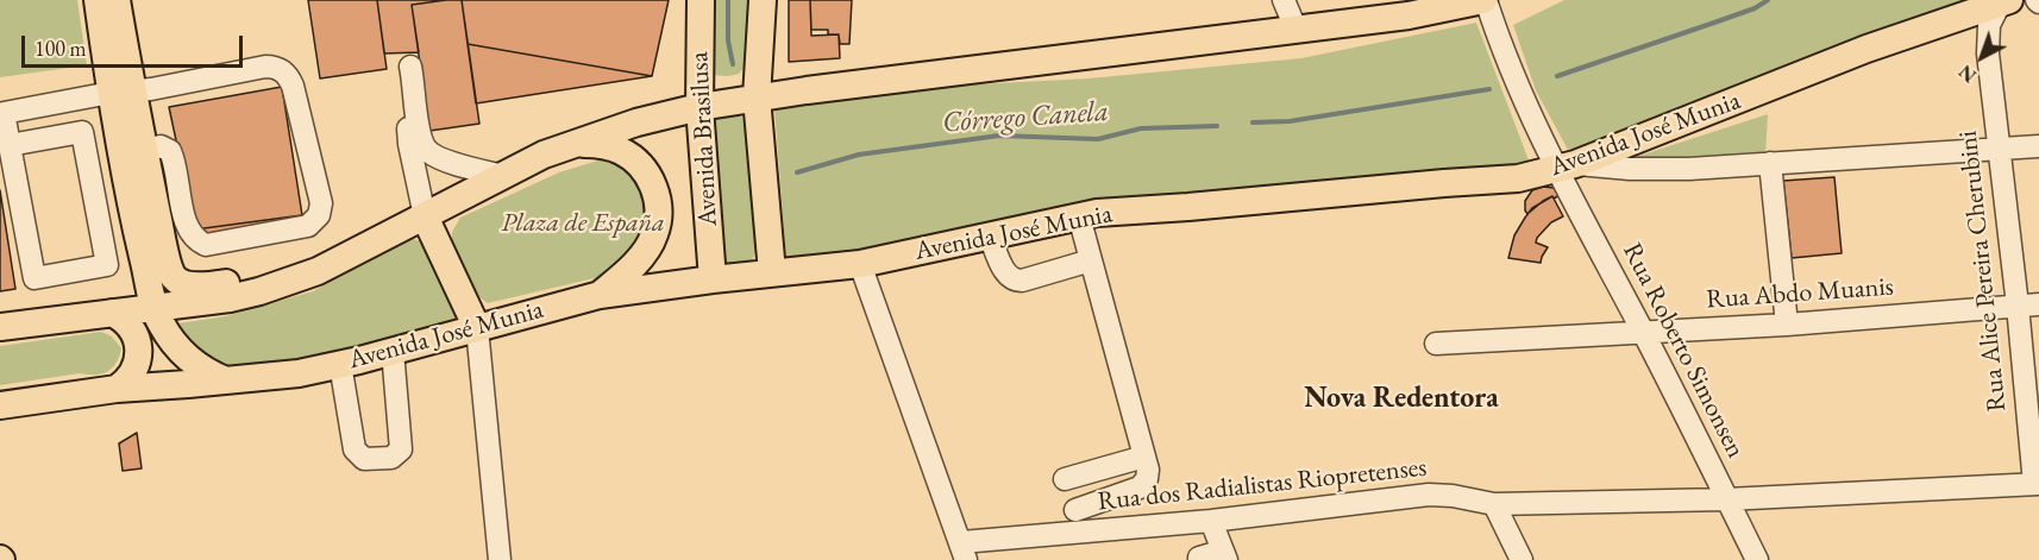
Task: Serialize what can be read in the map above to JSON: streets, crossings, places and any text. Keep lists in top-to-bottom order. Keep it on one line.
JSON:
{"streets":{"main road":["Avenida José Munia","Avenida Brasilusa"],"street":["Rua Alice Pereira Cherubini","Rua Abdo Muanis","Rua Roberto Simonsen","Rua dos Radialistas Riopretenses"]},"crossings":[["Avenida José Munia","Avenida Brasilusa"],["Avenida José Munia","Rua Alice Pereira Cherubini"],["Avenida José Munia","Rua Roberto Simonsen"],["Rua Alice Pereira Cherubini","Rua Abdo Muanis"],["Rua Alice Pereira Cherubini","Rua dos Radialistas Riopretenses"],["Rua Abdo Muanis","Rua Roberto Simonsen"],["Rua Roberto Simonsen","Rua dos Radialistas Riopretenses"]],"districts":["Nova Redentora"],"water":["Córrego Canela"],"parks":["Plaza de España"],"scale_bar":"100 m","north":"bottom left"}
